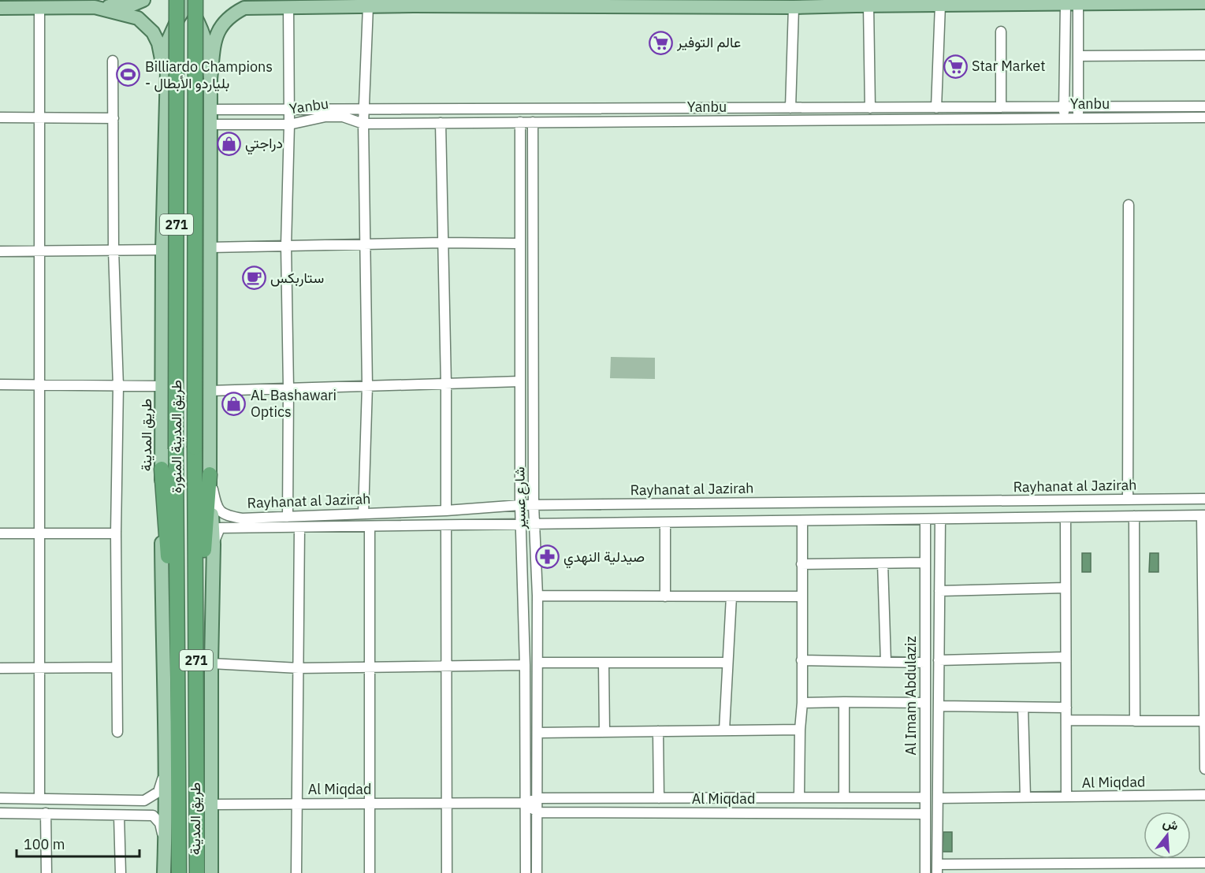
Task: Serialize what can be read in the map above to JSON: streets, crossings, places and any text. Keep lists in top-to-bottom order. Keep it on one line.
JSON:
{"streets":{"highway":["271","طريق المدينة المنورة"],"main road":["طريق المدينة"],"street":["Yanbu","Rayhanat al Jazirah","شارع عسير","Al Imam Abdulaziz","Al Miqdad"]},"crossings":[["Yanbu","طريق المدينة"],["Yanbu","شارع عسير"],["طريق المدينة","طريق المدينة المنورة"],["طريق المدينة","Rayhanat al Jazirah"],["طريق المدينة","Al Miqdad"],["Rayhanat al Jazirah","شارع عسير"],["Rayhanat al Jazirah","Al Imam Abdulaziz"],["شارع عسير","Al Miqdad"],["Al Imam Abdulaziz","Al Miqdad"]],"places":{"supermarket":["عالم التوفير","Star Market"],"sports":["Billiardo Champions - بلياردو الأبطال"],"shop":["دراجتي","AL Bashawari Optics"],"cafe":["ستاربكس"],"pharmacy":["صيدلية النهدي"]},"scale_bar":"100 m","north":"top"}
